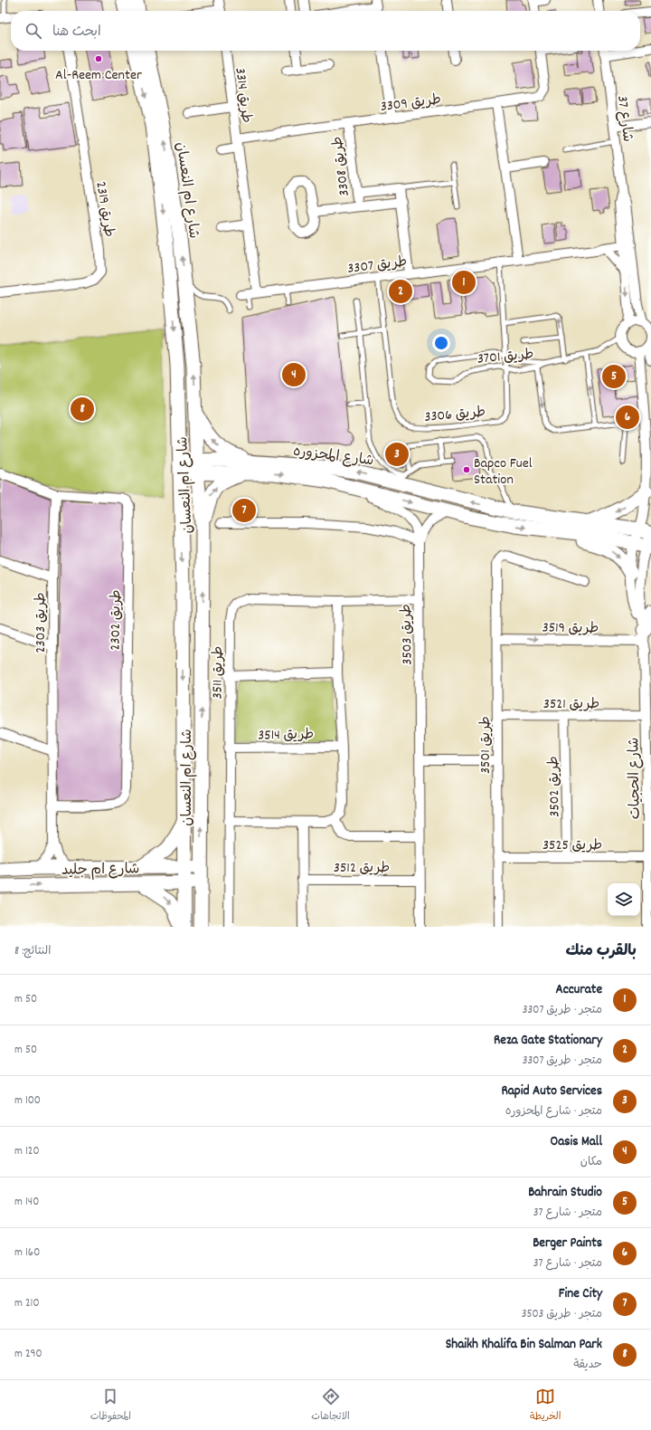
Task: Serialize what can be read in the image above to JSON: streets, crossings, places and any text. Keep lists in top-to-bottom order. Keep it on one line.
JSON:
{"streets":{"main road":["شارع ام النعسان","شارع المحزوره","شارع ام جليد"],"street":["طريق 3314","طريق 3309","شارع 37","طريق 3308","طريق 2319","طريق 3307","طريق 2302","طريق 2303","طريق 3519","طريق 3503","طريق 3511","طريق 3521","طريق 3514","طريق 3501","شارع الحجيات","طريق 3502","طريق 3525","طريق 3512"],"lane":["طريق 3701","طريق 3306"]},"crossings":[["طريق 3314","طريق 3309"],["طريق 3314","طريق 3307"],["طريق 3309","طريق 3308"],["شارع 37","طريق 3307"],["شارع 37","طريق 3701"],["شارع ام النعسان","شارع المحزوره"],["شارع ام النعسان","شارع ام جليد"],["طريق 3307","طريق 3306"],["طريق 3701","طريق 3306"],["شارع المحزوره","شارع الحجيات"],["طريق 2302","طريق 2303"],["طريق 2303","شارع ام جليد"],["طريق 3519","طريق 3501"],["طريق 3519","شارع الحجيات"],["طريق 3503","طريق 3511"],["طريق 3503","طريق 3512"],["طريق 3511","طريق 3514"],["طريق 3521","طريق 3501"],["طريق 3521","شارع الحجيات"],["طريق 3521","طريق 3502"],["طريق 3501","طريق 3525"],["شارع الحجيات","طريق 3525"],["طريق 3502","طريق 3525"]],"one_way":["طريق 3519"],"places":["Al-Reem Center","Bapco Fuel Station"],"page":{"search":"ابحث هنا","pins":["1","2","4","5","8","6","3","7"],"heading":["بالقرب منك","النتائج: 8"],"list":[{"mark":"1","name":"Accurate","note":"متجر · طريق 3307","value":"50 m"},{"mark":"2","name":"Reza Gate Stationary","note":"متجر · طريق 3307","value":"50 m"},{"mark":"3","name":"Rapid Auto Services","note":"متجر · شارع المحزوره","value":"100 m"},{"mark":"4","name":"Oasis Mall","note":"مكان","value":"120 m"},{"mark":"5","name":"Bahrain Studio","note":"متجر · شارع 37","value":"140 m"},{"mark":"6","name":"Berger Paints","note":"متجر · شارع 37","value":"160 m"},{"mark":"7","name":"Fine City","note":"متجر · طريق 3503","value":"210 m"},{"mark":"8","name":"Shaikh Khalifa Bin Salman Park","note":"حديقة","value":"290 m"}],"nav":["الخريطة","الاتجاهات","المحفوظات"]}}
